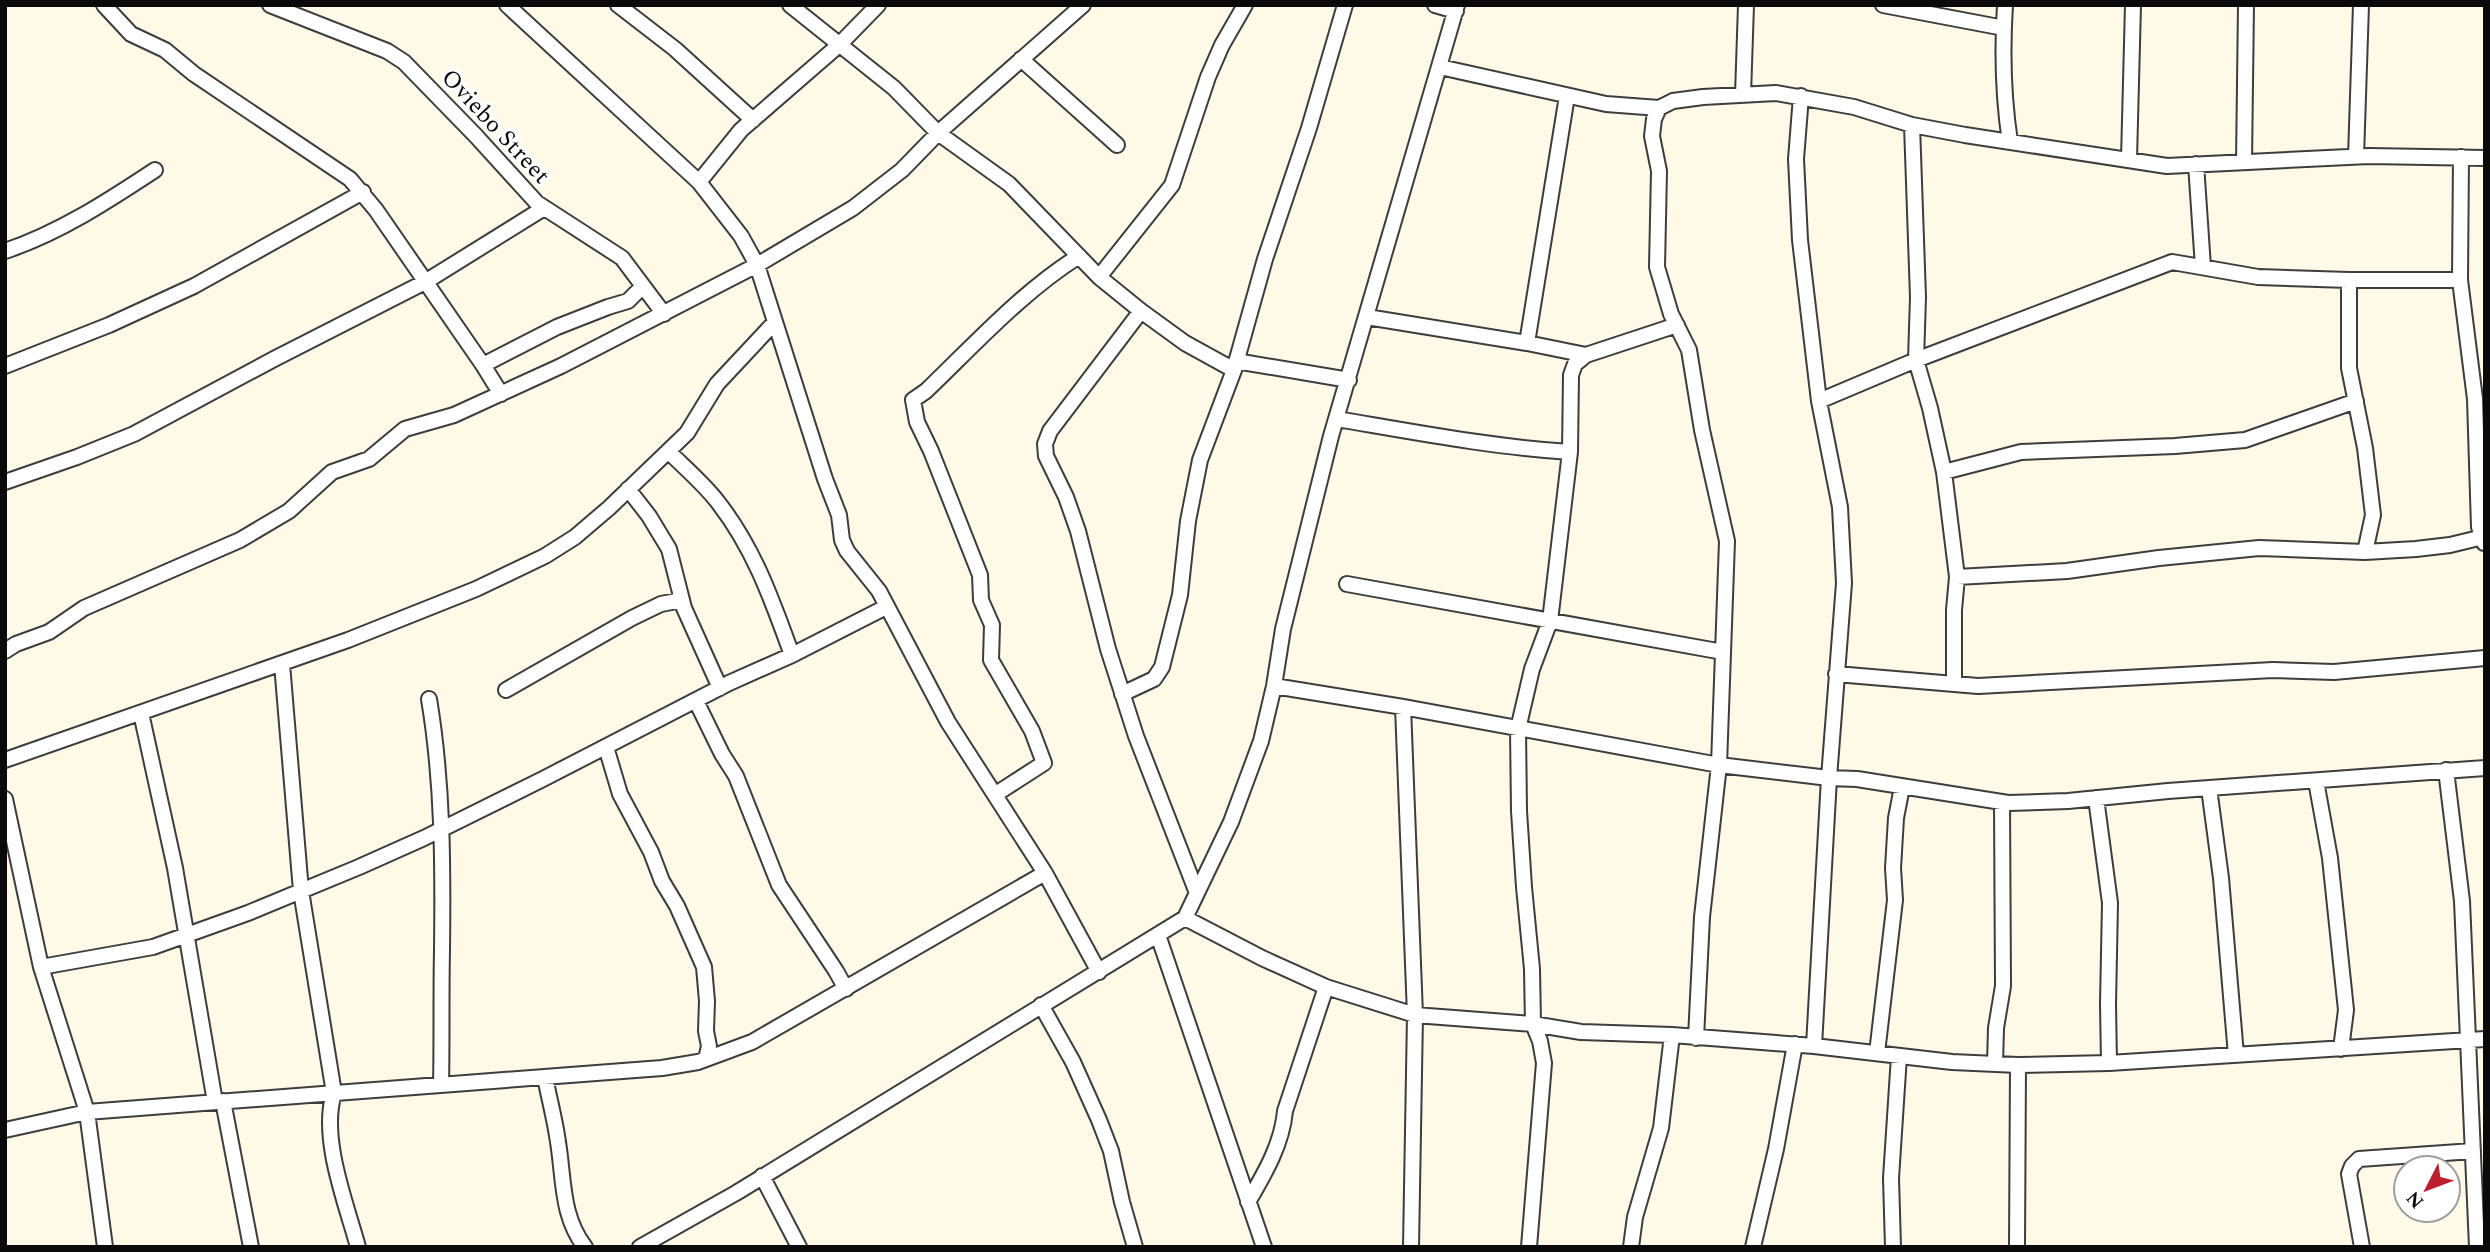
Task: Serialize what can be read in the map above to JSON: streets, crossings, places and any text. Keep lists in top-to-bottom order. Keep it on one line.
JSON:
{"streets":{"street":["Oviebo Street"]},"north":"bottom left"}
